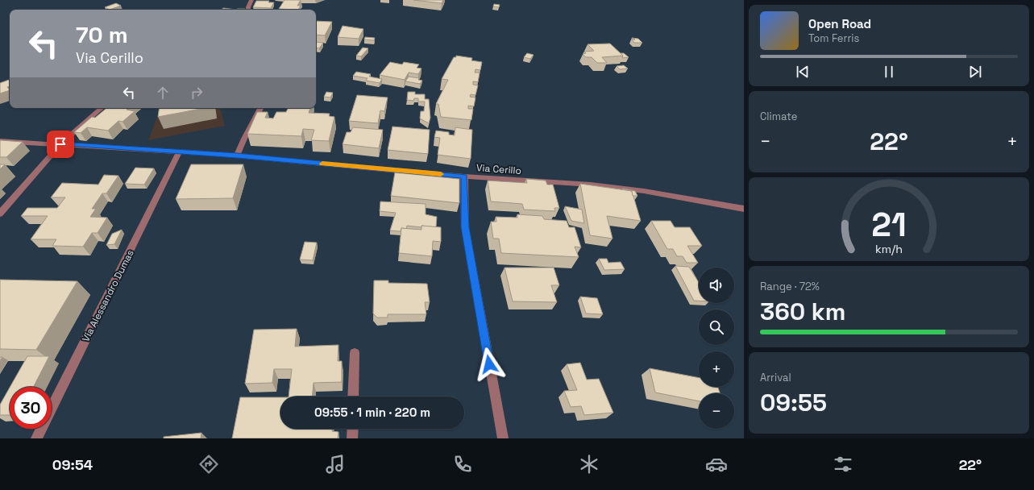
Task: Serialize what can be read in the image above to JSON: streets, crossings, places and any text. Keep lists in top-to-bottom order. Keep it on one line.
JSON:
{"streets":{"street":["Via Cerillo","Via Alessandro Dumas"]},"crossings":[["Via Cerillo","Via Alessandro Dumas"]],"page":{"turn":["70 m","Via Cerillo"],"song":["Open Road","Tom Ferris"],"tile":["Climate",["Range · 72%","360 km"],["Arrival","09:55"]],"heat":["−","22°","+"],"map_buttons":["+","−"],"limit":"30","trip":"09:55 · 1 min · 220 m","tabs":["09:54","22°"],"gauge":["21","km/h"]}}
